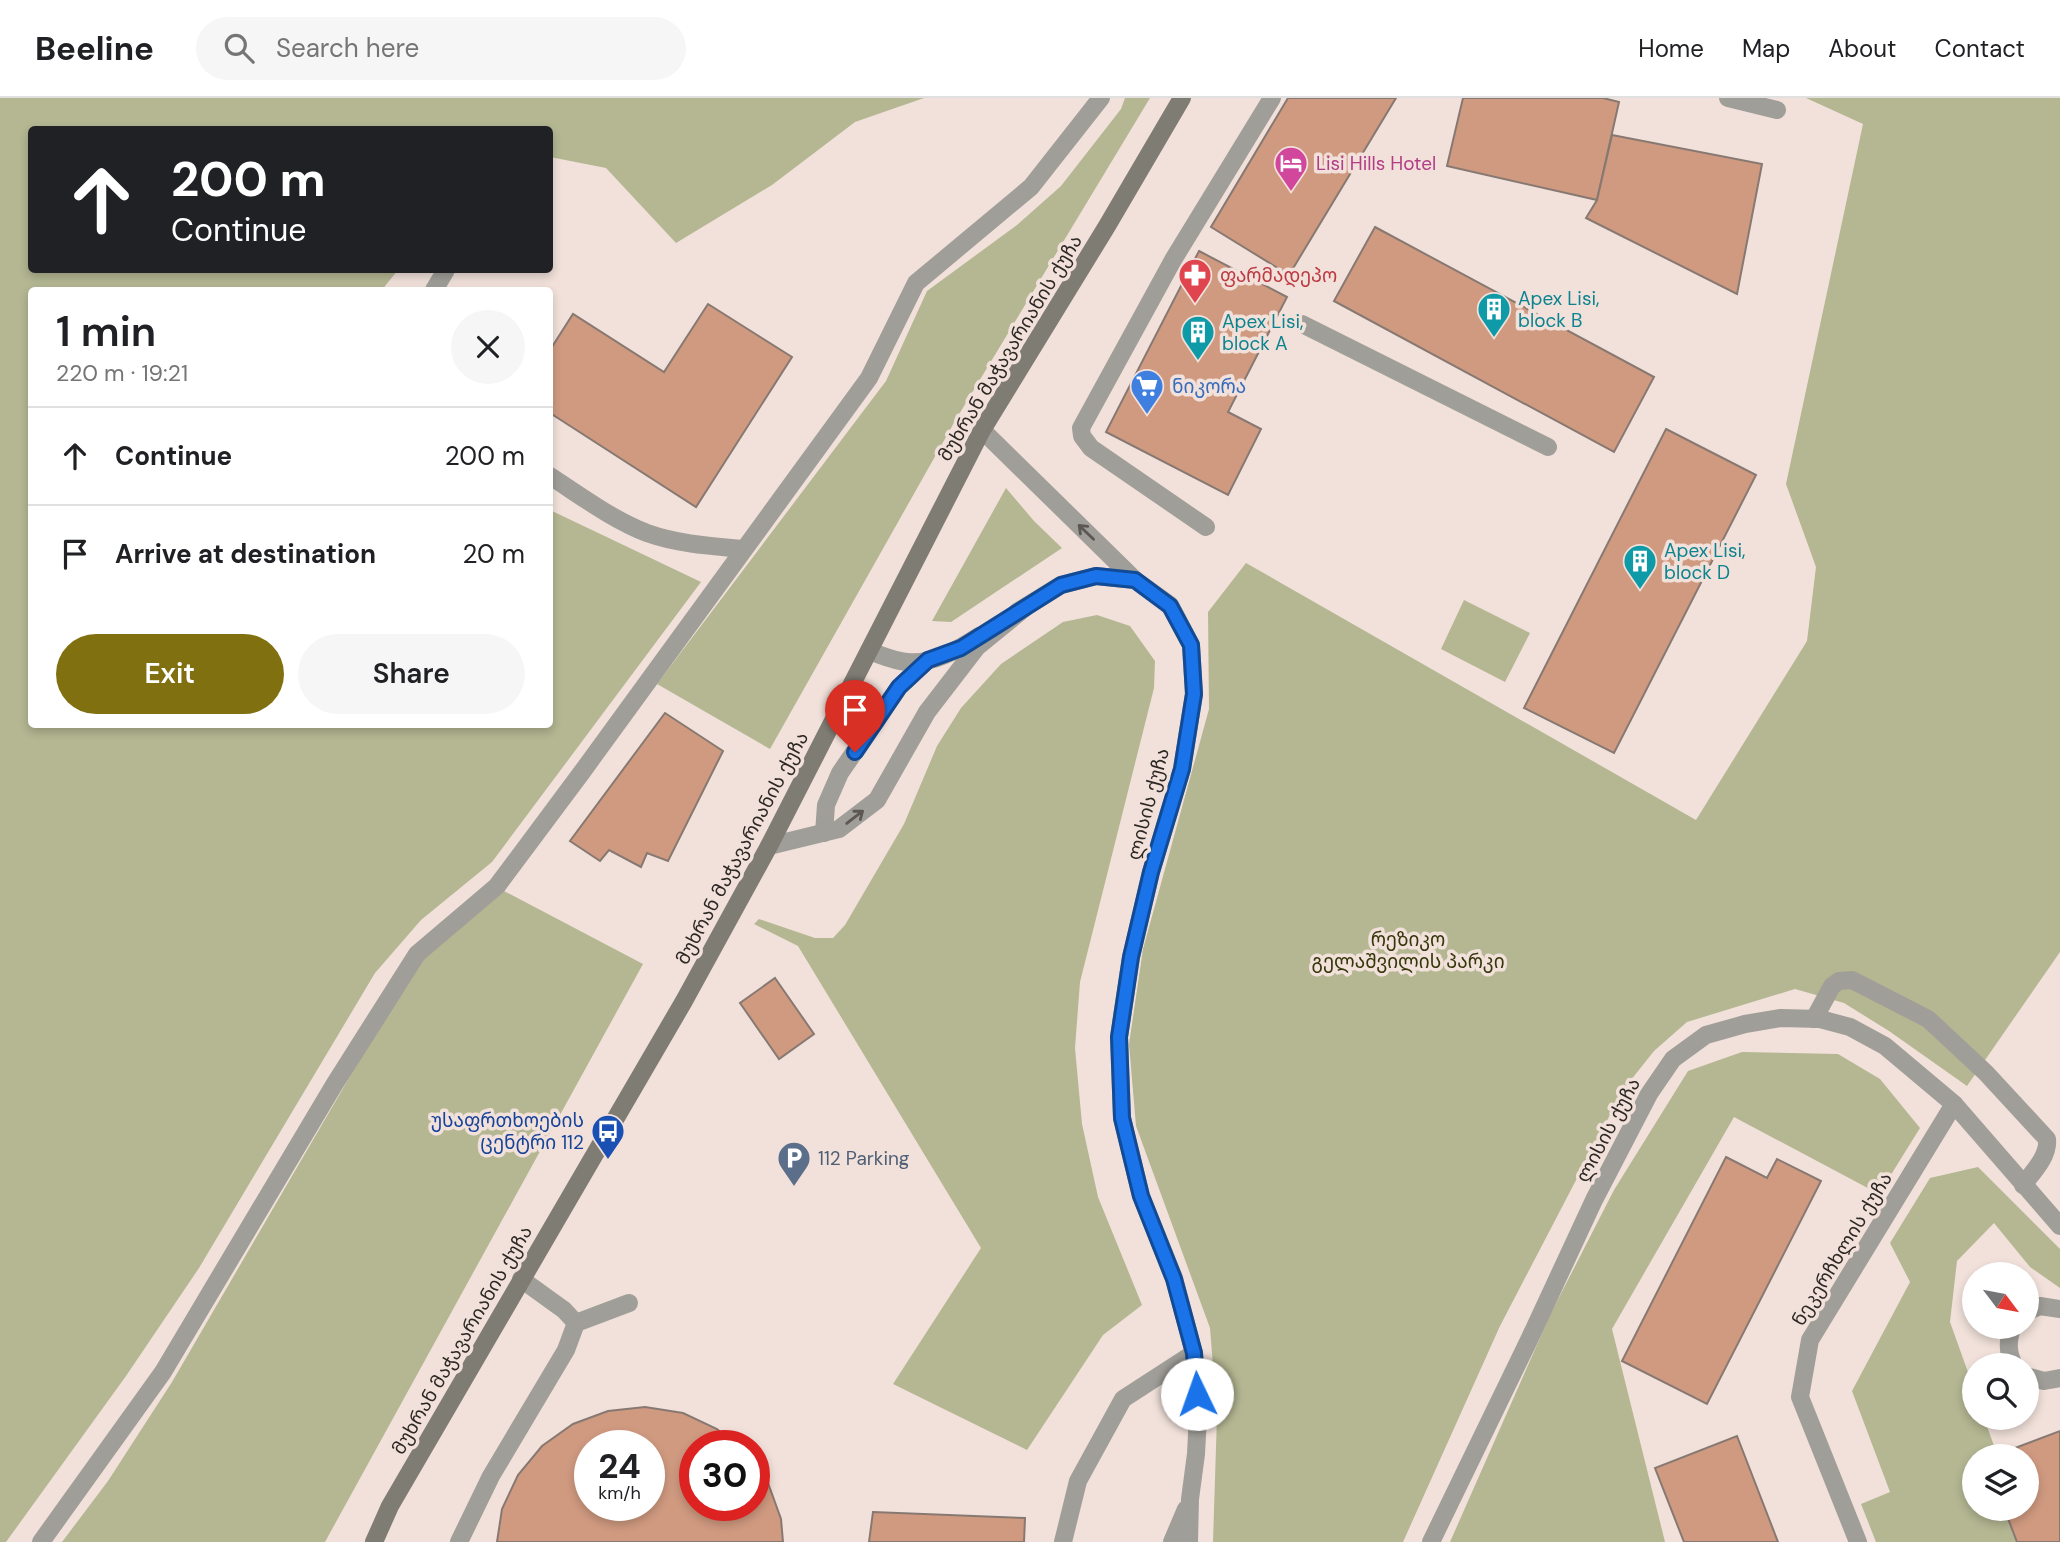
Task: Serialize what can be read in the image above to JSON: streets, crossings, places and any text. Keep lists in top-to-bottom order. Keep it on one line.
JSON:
{"streets":{"main road":["მუხრან მაჭავარიანის ქუჩა"],"street":["ლისის ქუჩა","ნეკერჩხლის ქუჩა"]},"crossings":[["მუხრან მაჭავარიანის ქუჩა","ლისის ქუჩა"],["ლისის ქუჩა","ნეკერჩხლის ქუჩა"]],"parks":["რეზიკო გელაშვილის პარკი"],"places":{"hotel":["Lisi Hills Hotel"],"pharmacy":["ფარმადეპო"],"building":["Apex Lisi, block B","Apex Lisi, block A","Apex Lisi, block D"],"supermarket":["ნიკორა"],"bus stop":["უსაფრთხოების ცენტრი 112"],"parking":["112 Parking"]},"north":"bottom right","page":{"header":"Beeline","search":"Search here","nav":["Home","Map","About","Contact"],"turn":["200 m","Continue"],"heading":["1 min","220 m · 19:21"],"list":[{"name":"Continue","value":"200 m"},{"name":"Arrive at destination","value":"20 m"}],"buttons":["Exit","Share"],"speed":"24 km/h","limit":"30"}}
